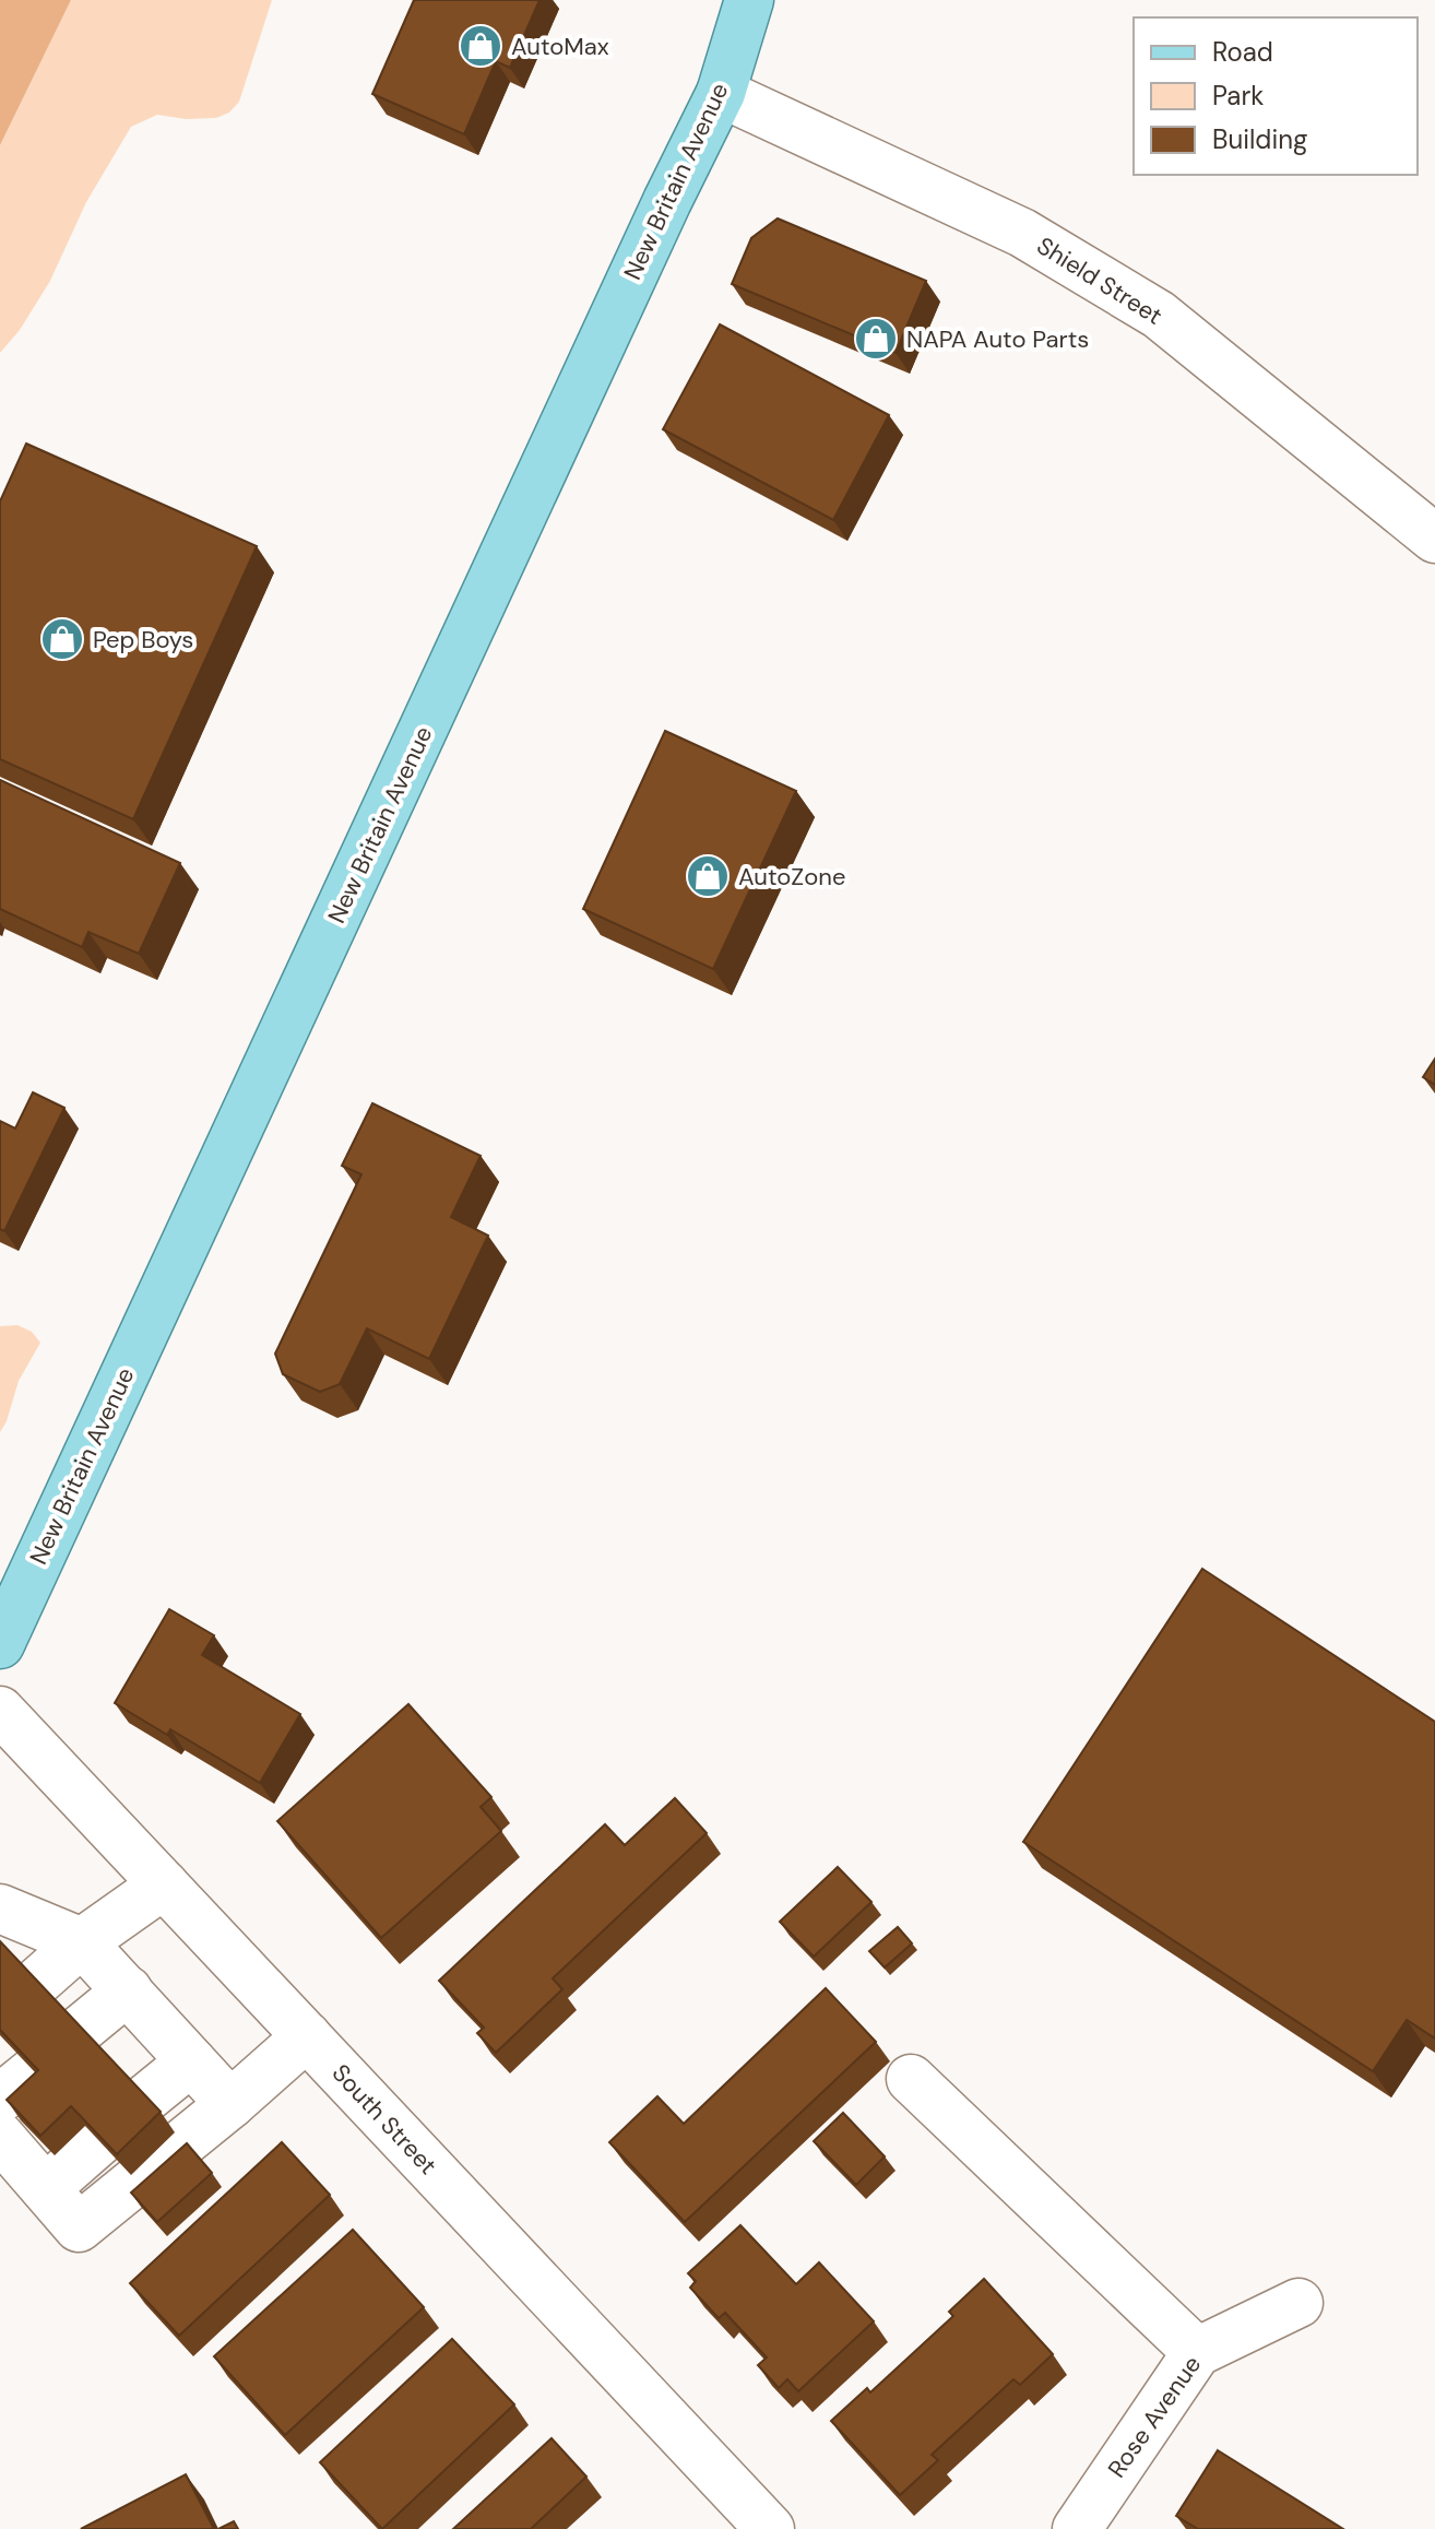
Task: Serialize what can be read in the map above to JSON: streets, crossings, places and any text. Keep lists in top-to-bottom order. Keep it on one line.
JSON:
{"streets":{"main road":["New Britain Avenue"],"street":["Shield Street","South Street","Rose Avenue"]},"crossings":[["New Britain Avenue","Shield Street"]],"places":{"shop":["AutoMax","NAPA Auto Parts","Pep Boys","AutoZone"]},"legend":["Road","Park","Building"]}
